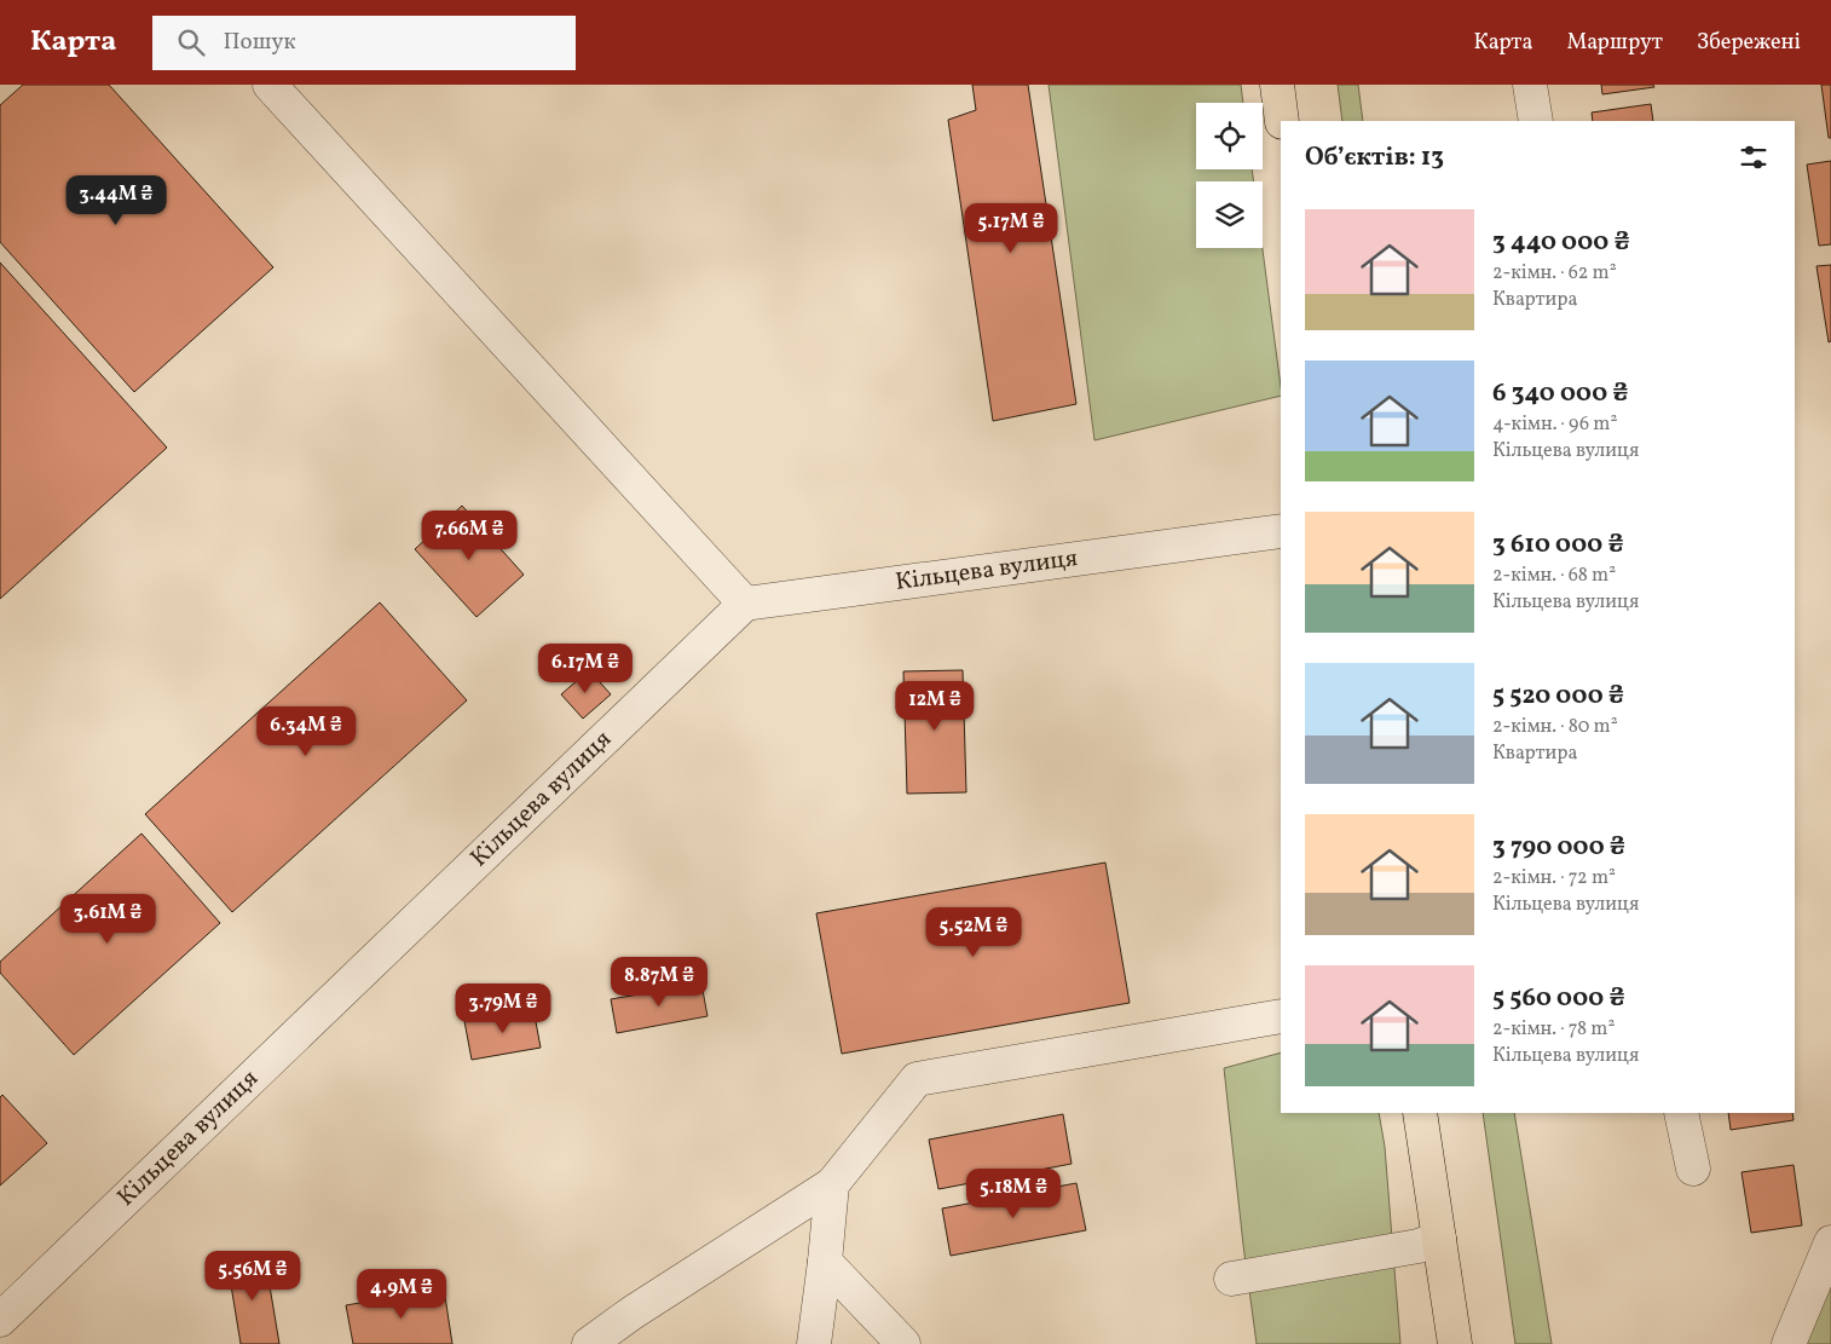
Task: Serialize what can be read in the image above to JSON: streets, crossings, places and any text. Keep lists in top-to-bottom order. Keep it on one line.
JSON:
{"streets":{"street":["Кільцева вулиця"]},"page":{"header":"Карта","search":"Пошук","nav":["Карта","Маршрут","Збережені"],"heading":"Об’єктів: 13","price":["3.44M ₴","5.17M ₴","7.66M ₴","6.17M ₴","12M ₴","6.34M ₴","3.61M ₴","5.52M ₴","8.87M ₴","3.79M ₴","5.18M ₴","5.56M ₴","4.9M ₴"],"list":[{"name":"3 440 000 ₴","note":"2-кімн. · 62 m² · Квартира"},{"name":"6 340 000 ₴","note":"4-кімн. · 96 m² · Кільцева вулиця"},{"name":"3 610 000 ₴","note":"2-кімн. · 68 m² · Кільцева вулиця"},{"name":"5 520 000 ₴","note":"2-кімн. · 80 m² · Квартира"},{"name":"3 790 000 ₴","note":"2-кімн. · 72 m² · Кільцева вулиця"},{"name":"5 560 000 ₴","note":"2-кімн. · 78 m² · Кільцева вулиця"}]}}
